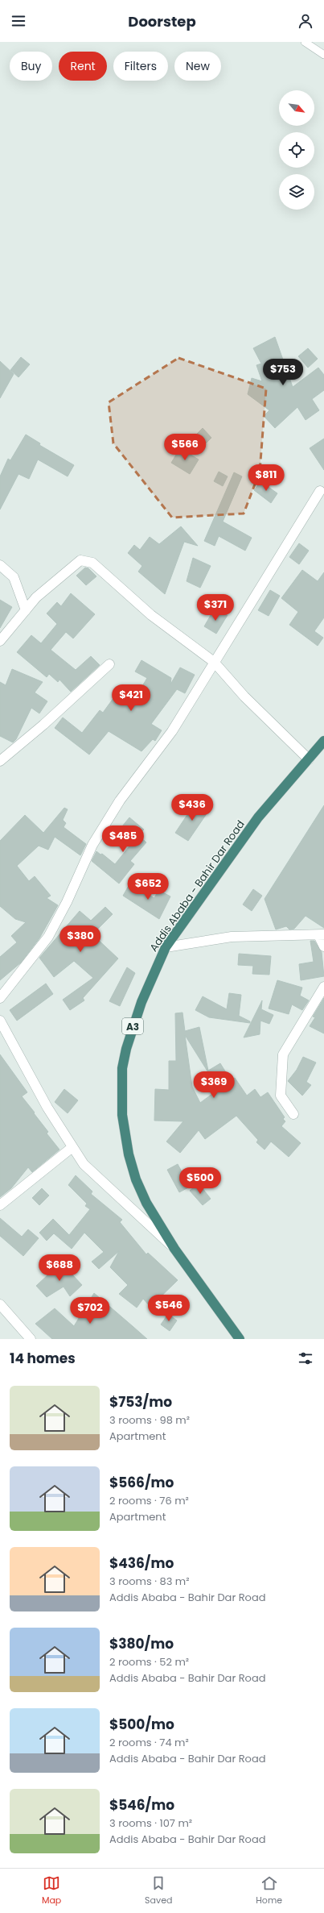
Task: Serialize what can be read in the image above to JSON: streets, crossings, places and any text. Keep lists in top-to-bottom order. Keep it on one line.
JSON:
{"streets":{"highway":["Addis Ababa - Bahir Dar Road","A3"]},"north":"bottom right","page":{"header":"Doorstep","chip":["Buy","Rent","Filters","New"],"price":["$753","$566","$811","$371","$421","$436","$485","$652","$380","$369","$500","$688","$546","$702"],"heading":"14 homes","list":[{"name":"$753/mo","note":"3 rooms · 98 m² · Apartment"},{"name":"$566/mo","note":"2 rooms · 76 m² · Apartment"},{"name":"$436/mo","note":"3 rooms · 83 m² · Addis Ababa - Bahir Dar Road"},{"name":"$380/mo","note":"2 rooms · 52 m² · Addis Ababa - Bahir Dar Road"},{"name":"$500/mo","note":"2 rooms · 74 m² · Addis Ababa - Bahir Dar Road"},{"name":"$546/mo","note":"3 rooms · 107 m² · Addis Ababa - Bahir Dar Road"}],"tabs":["Map","Saved","Home"]}}
